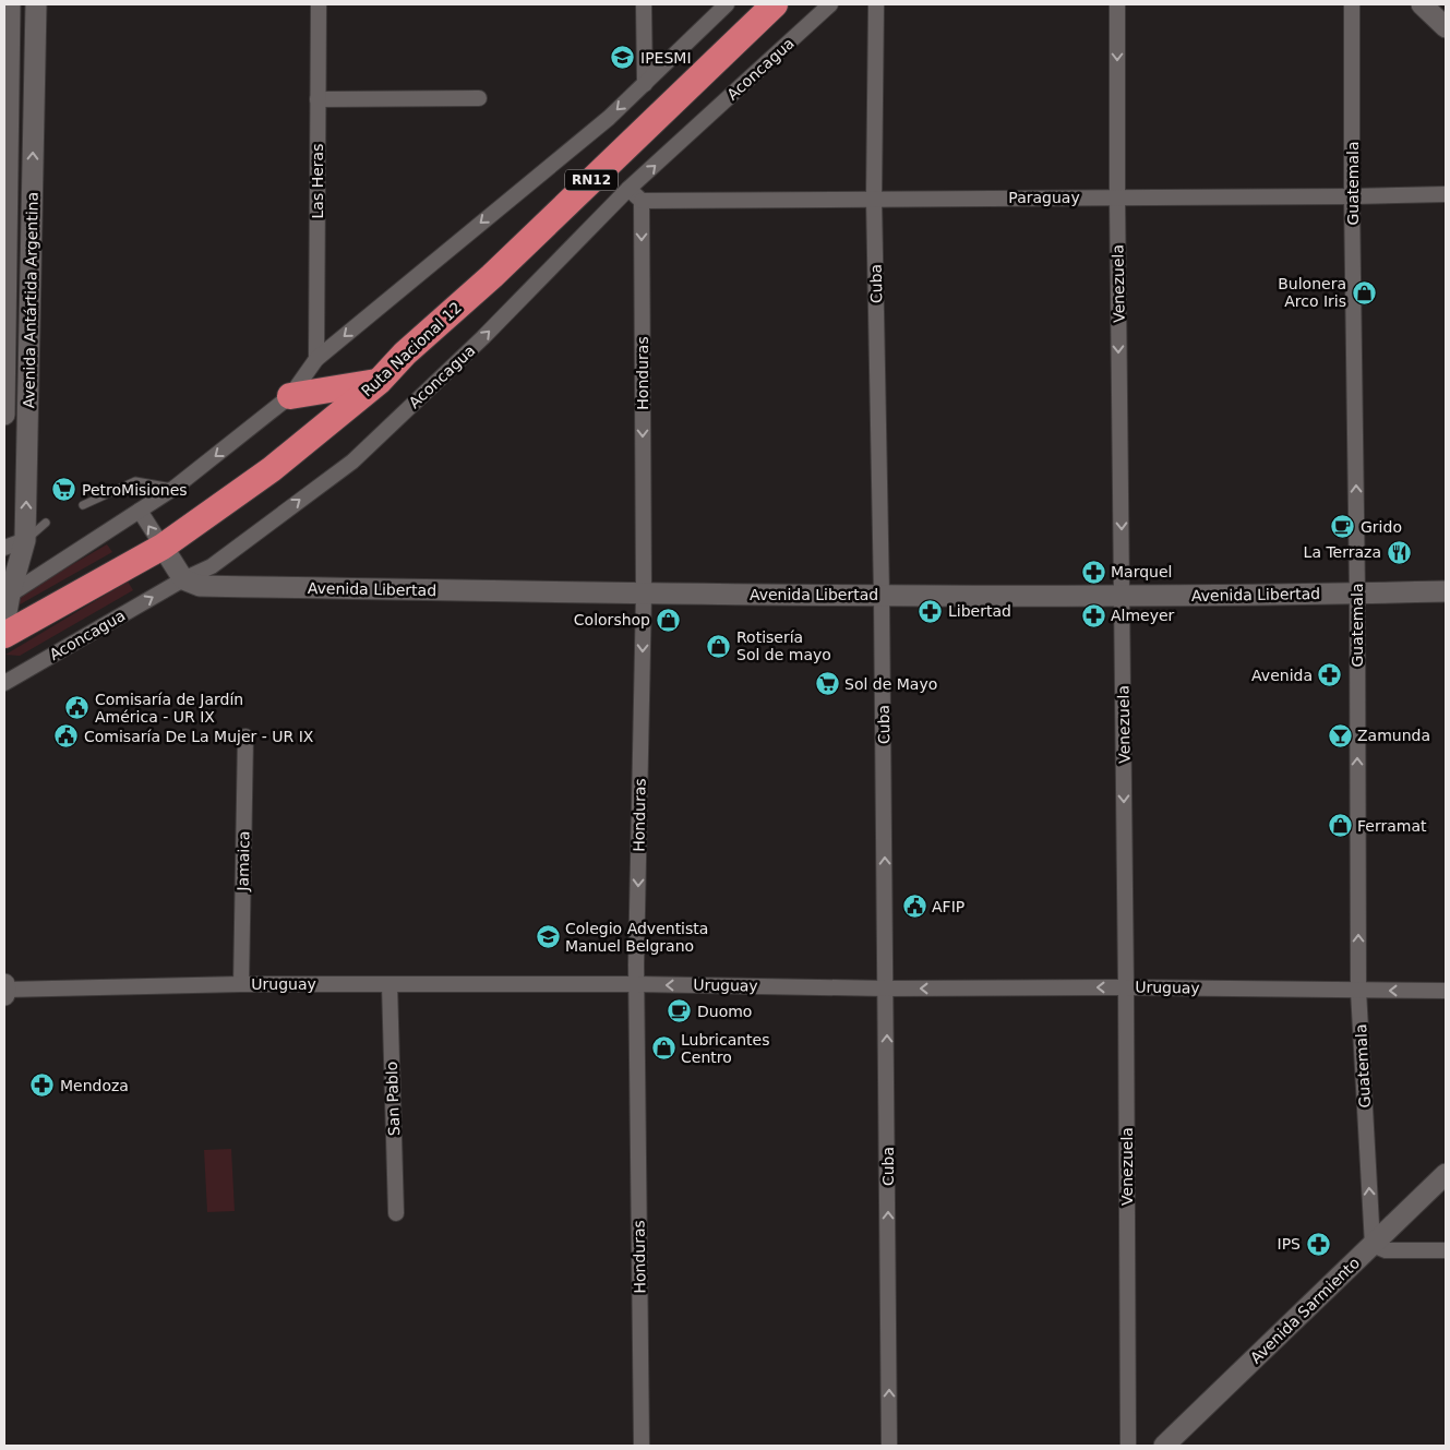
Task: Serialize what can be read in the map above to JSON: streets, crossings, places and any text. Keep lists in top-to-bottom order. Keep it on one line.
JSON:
{"streets":{"highway":["RN12","Ruta Nacional 12"],"main road":["Avenida Antártida Argentina","Avenida Libertad","Avenida Sarmiento"],"street":["Aconcagua","Las Heras","Guatemala","Paraguay","Cuba","Venezuela","Honduras","Jamaica","Uruguay","San Pablo"]},"crossings":[["Aconcagua","Avenida Libertad"],["Guatemala","Paraguay"],["Guatemala","Avenida Libertad"],["Guatemala","Uruguay"],["Guatemala","Avenida Sarmiento"],["Paraguay","Cuba"],["Paraguay","Venezuela"],["Paraguay","Honduras"],["Cuba","Avenida Libertad"],["Cuba","Uruguay"],["Venezuela","Avenida Libertad"],["Venezuela","Uruguay"],["Honduras","Avenida Libertad"],["Honduras","Uruguay"],["Jamaica","Uruguay"],["Uruguay","San Pablo"]],"one_way":["Guatemala","Cuba","Venezuela","Honduras","Uruguay"],"places":{"school or university":["IPESMI","Colegio Adventista Manuel Belgrano"],"shop":["Bulonera Arco Iris","Colorshop","Rotisería Sol de mayo","Ferramat","Lubricantes Centro"],"supermarket":["PetroMisiones","Sol de Mayo"],"cafe":["Grido","Duomo"],"restaurant":["La Terraza"],"pharmacy":["Marquel","Libertad","Almeyer","Avenida","Mendoza","IPS"],"public building":["Comisaría de Jardín América - UR IX","Comisaría De La Mujer - UR IX","AFIP"],"bar":["Zamunda"]}}
